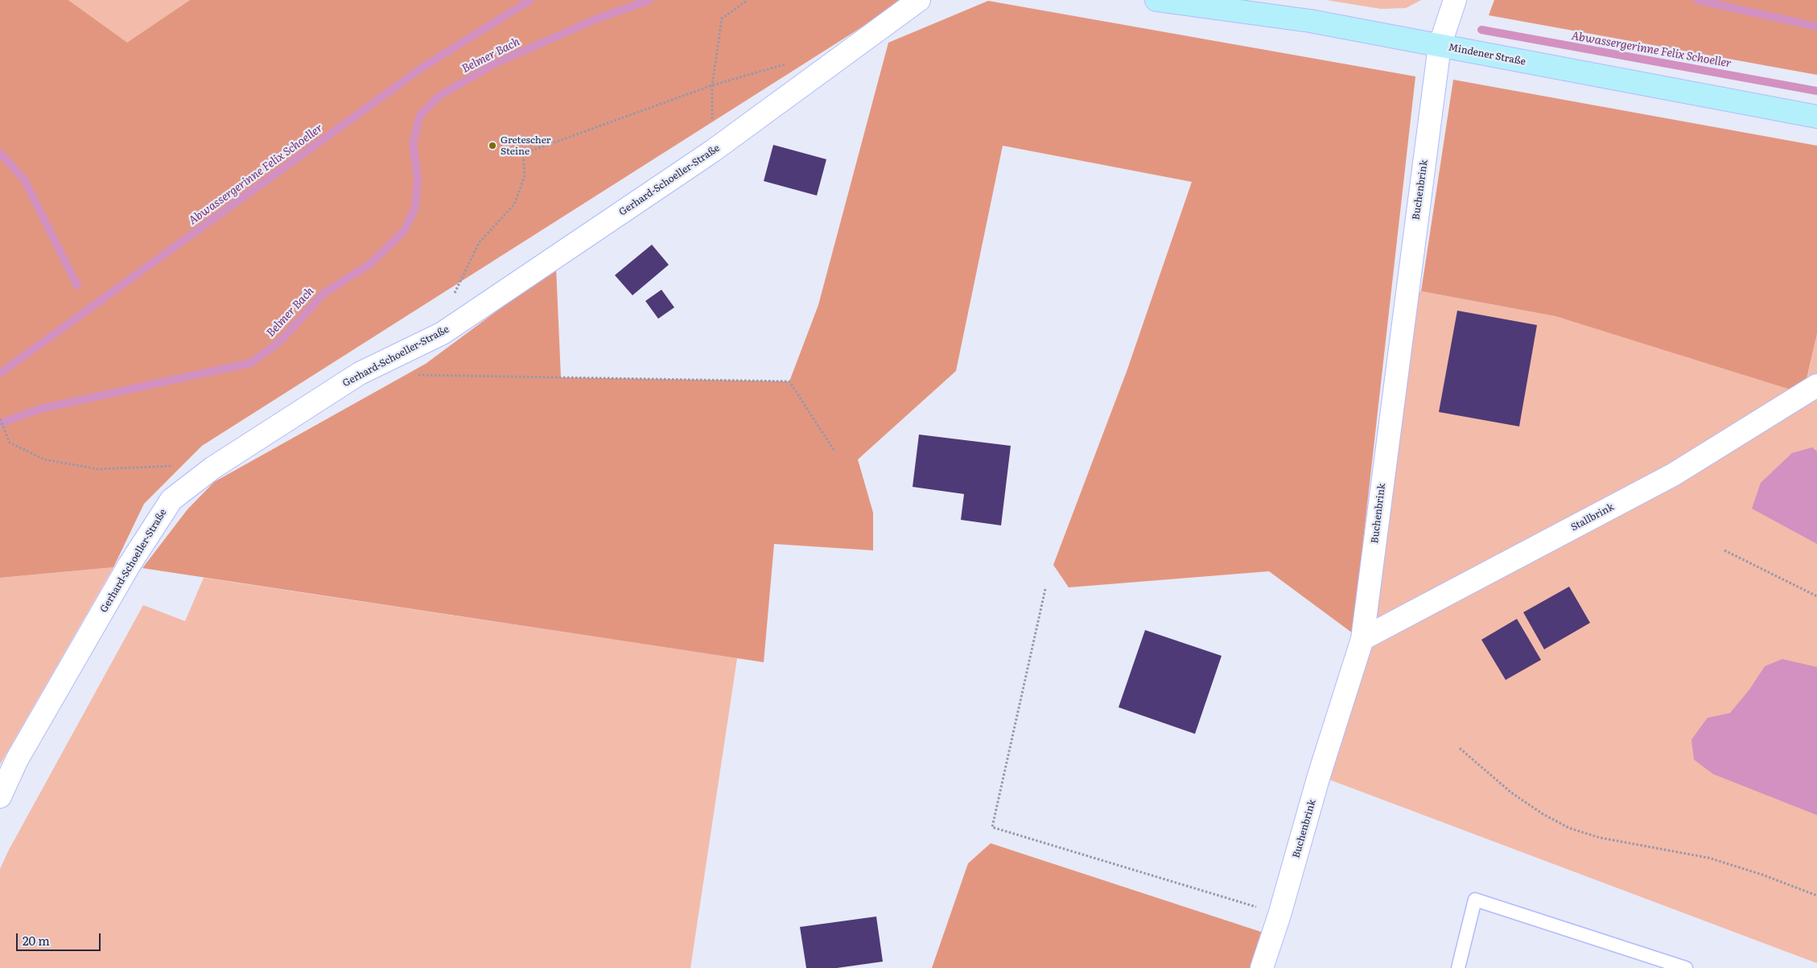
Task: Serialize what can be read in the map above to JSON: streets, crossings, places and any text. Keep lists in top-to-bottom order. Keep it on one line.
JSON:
{"streets":{"main road":["Mindener Straße"],"street":["Gerhard-Schoeller-Straße","Buchenbrink","Stallbrink"]},"crossings":[["Mindener Straße","Buchenbrink"],["Buchenbrink","Stallbrink"]],"water":["Abwassergerinne Felix Schoeller","Belmer Bach"],"places":["Gretescher Steine"],"scale_bar":"20 m"}
